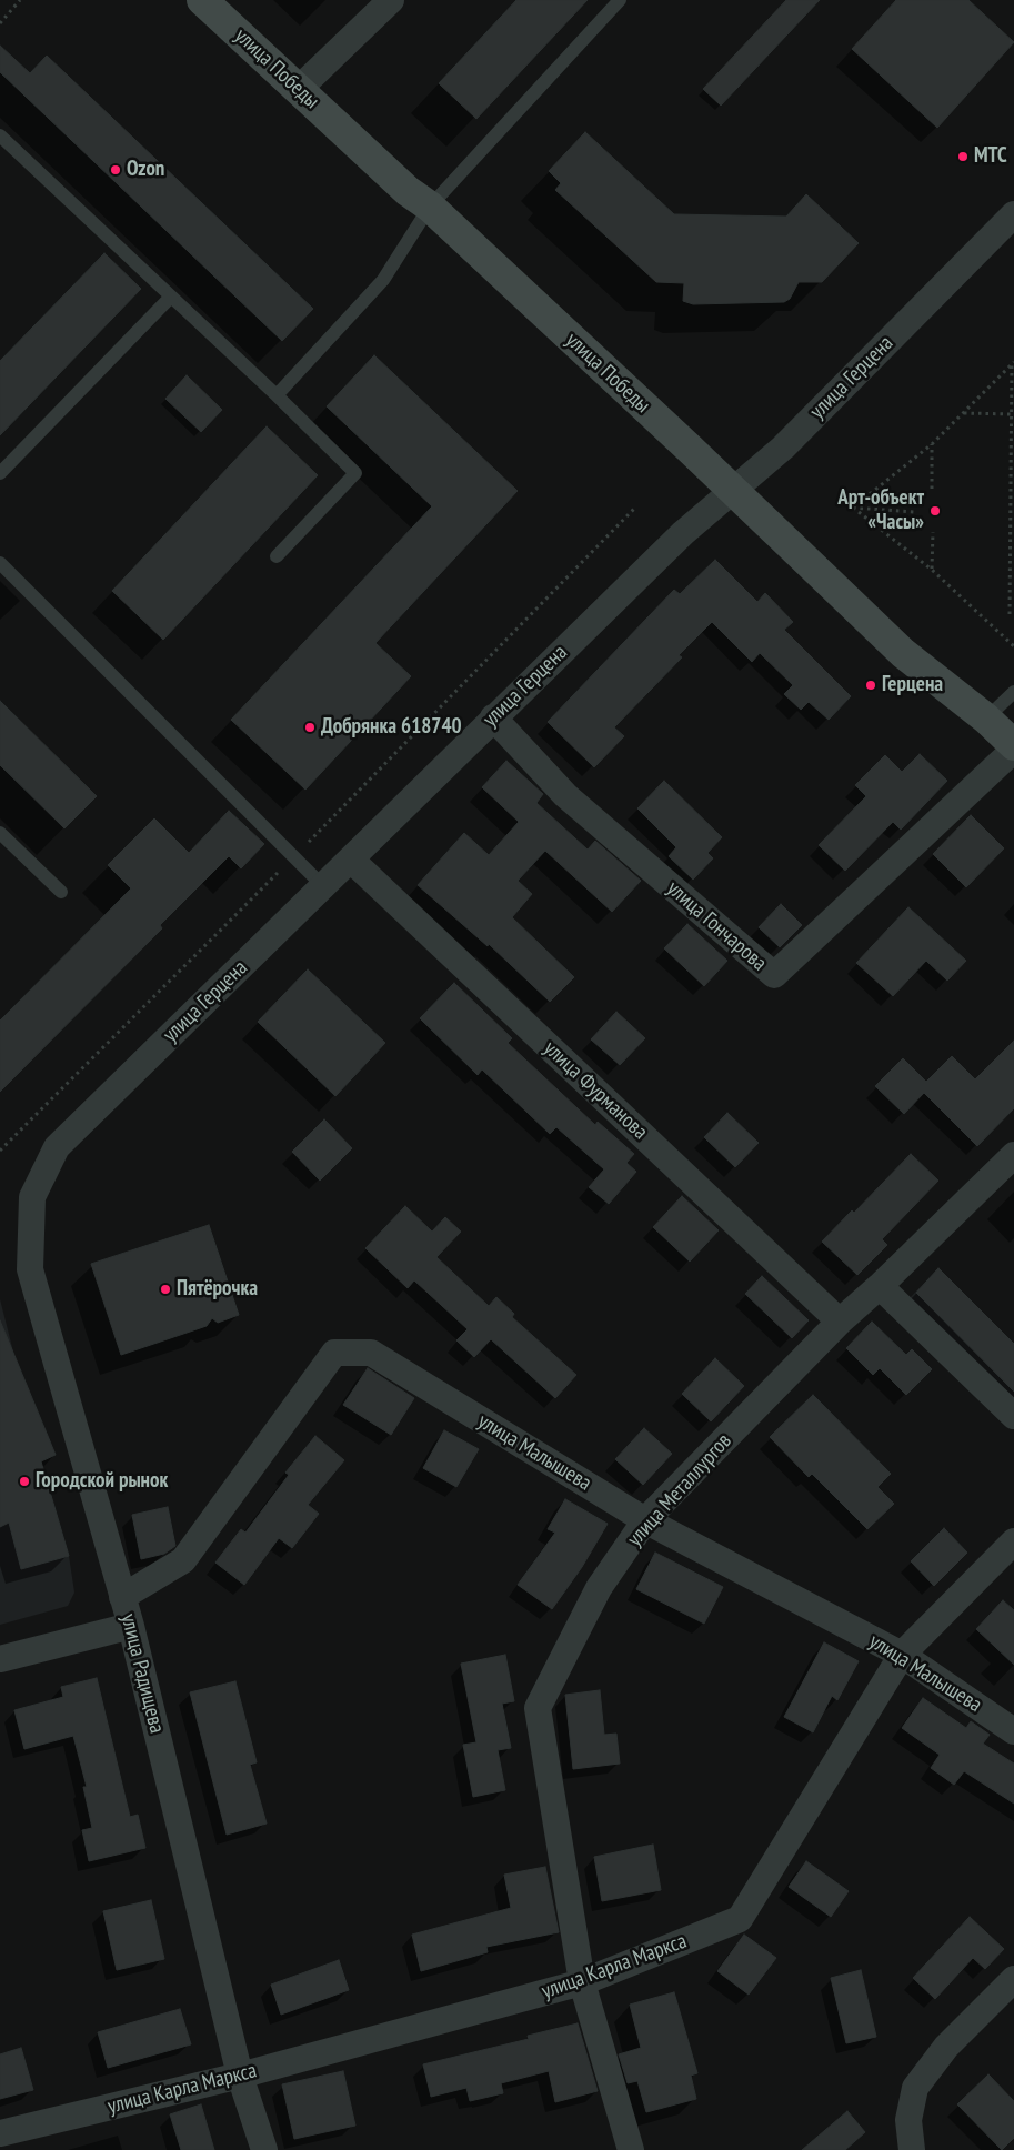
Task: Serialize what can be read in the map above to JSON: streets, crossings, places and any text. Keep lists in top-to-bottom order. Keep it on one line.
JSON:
{"streets":{"street":["улица Победы","улица Герцена","улица Гончарова","улица Фурманова","улица Малышева","улица Металлургов","улица Радищева","улица Карла Маркса"]},"crossings":[["улица Победы","улица Герцена"],["улица Герцена","улица Гончарова"],["улица Герцена","улица Фурманова"],["улица Герцена","улица Радищева"],["улица Фурманова","улица Металлургов"],["улица Малышева","улица Металлургов"],["улица Малышева","улица Радищева"],["улица Малышева","улица Карла Маркса"],["улица Металлургов","улица Карла Маркса"],["улица Радищева","улица Карла Маркса"]],"places":["МТС","Ozon","Арт-объект «Часы»","Герцена","Добрянка 618740","Пятёрочка","Городской рынок"]}
